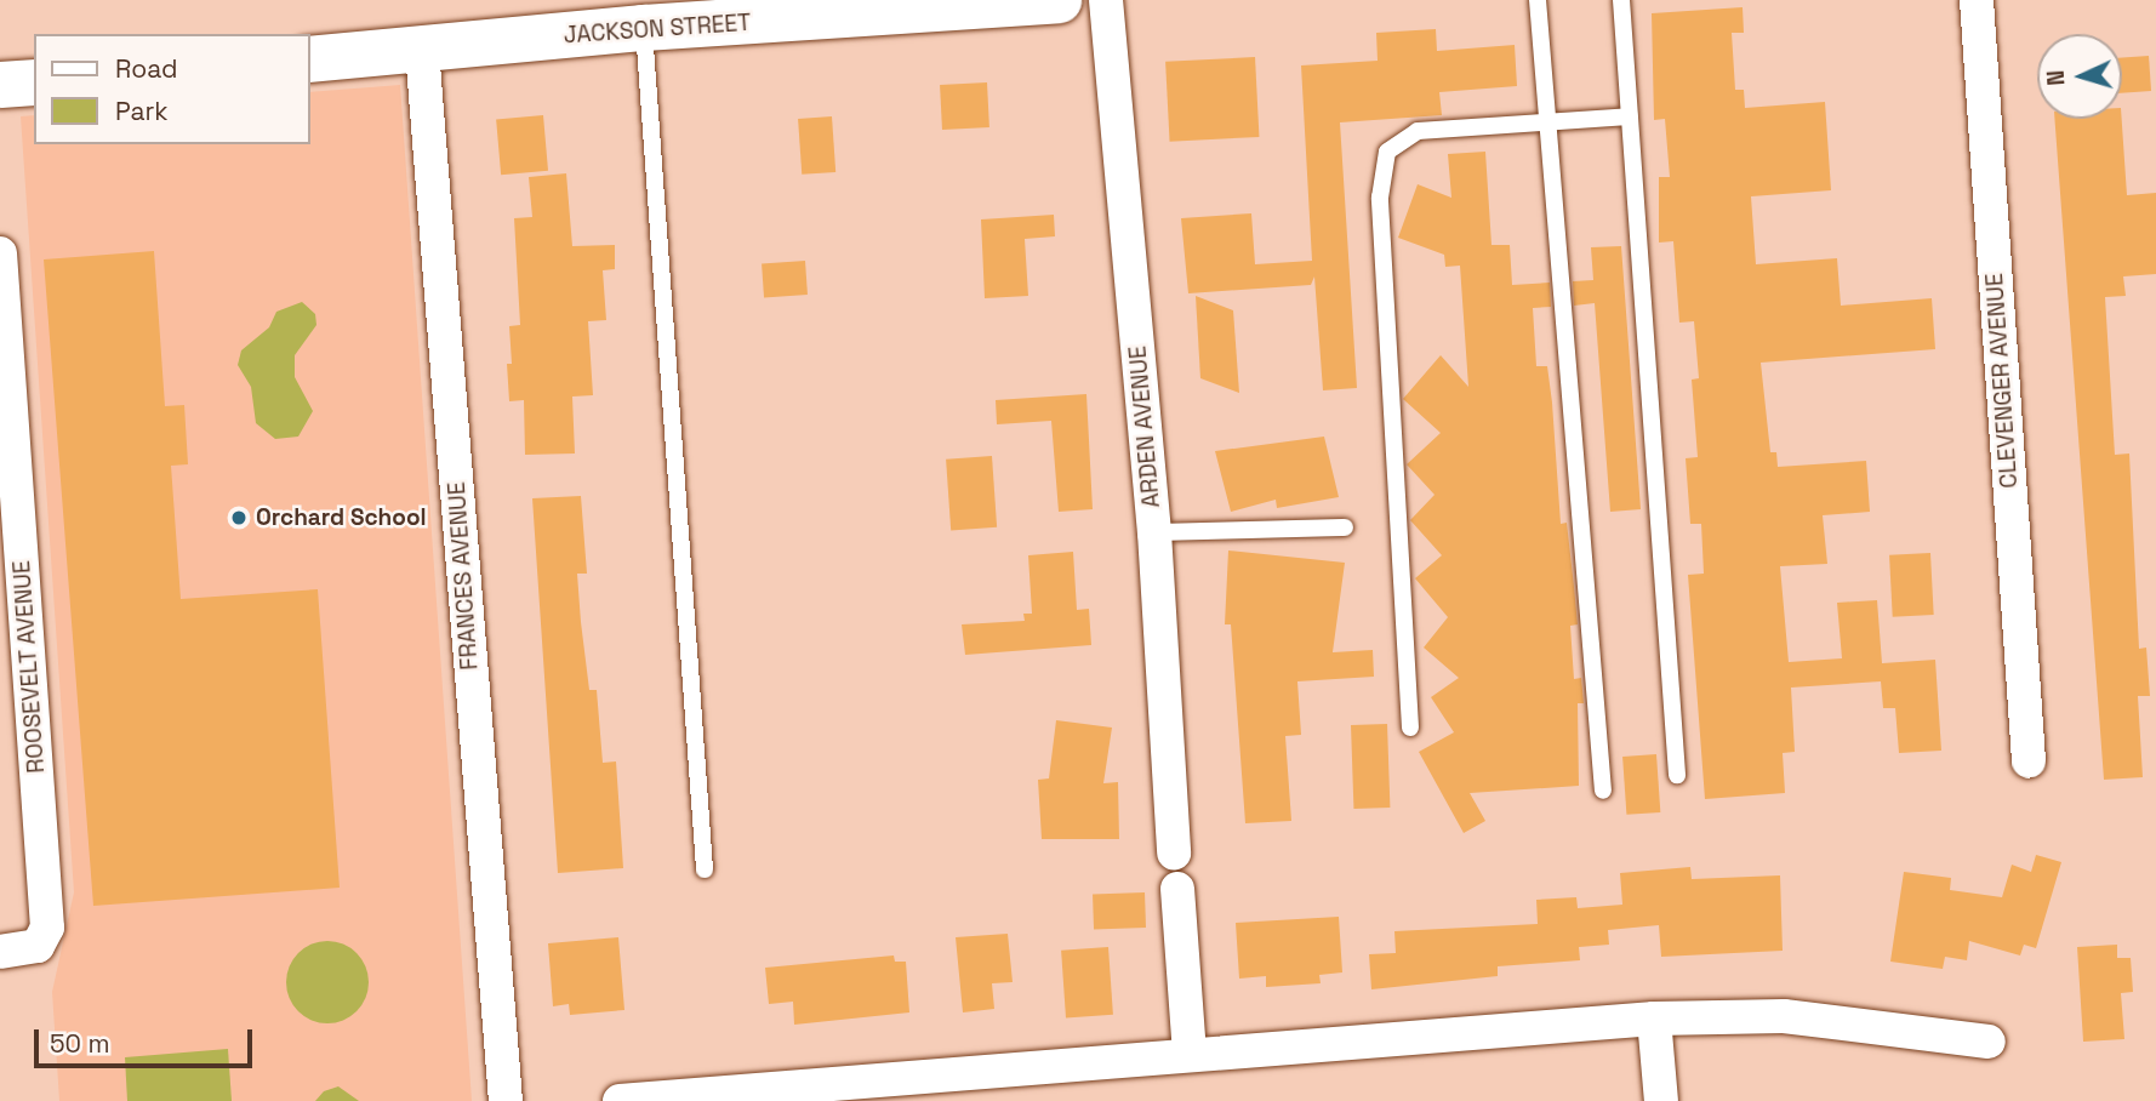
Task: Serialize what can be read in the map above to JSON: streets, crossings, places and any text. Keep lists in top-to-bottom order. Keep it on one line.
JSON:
{"streets":{"street":["JACKSON STREET","CLEVENGER AVENUE","ARDEN AVENUE","FRANCES AVENUE","ROOSEVELT AVENUE"]},"crossings":[["JACKSON STREET","FRANCES AVENUE"]],"places":["Orchard School"],"legend":["Road","Park"],"scale_bar":"50 m","north":"left"}
